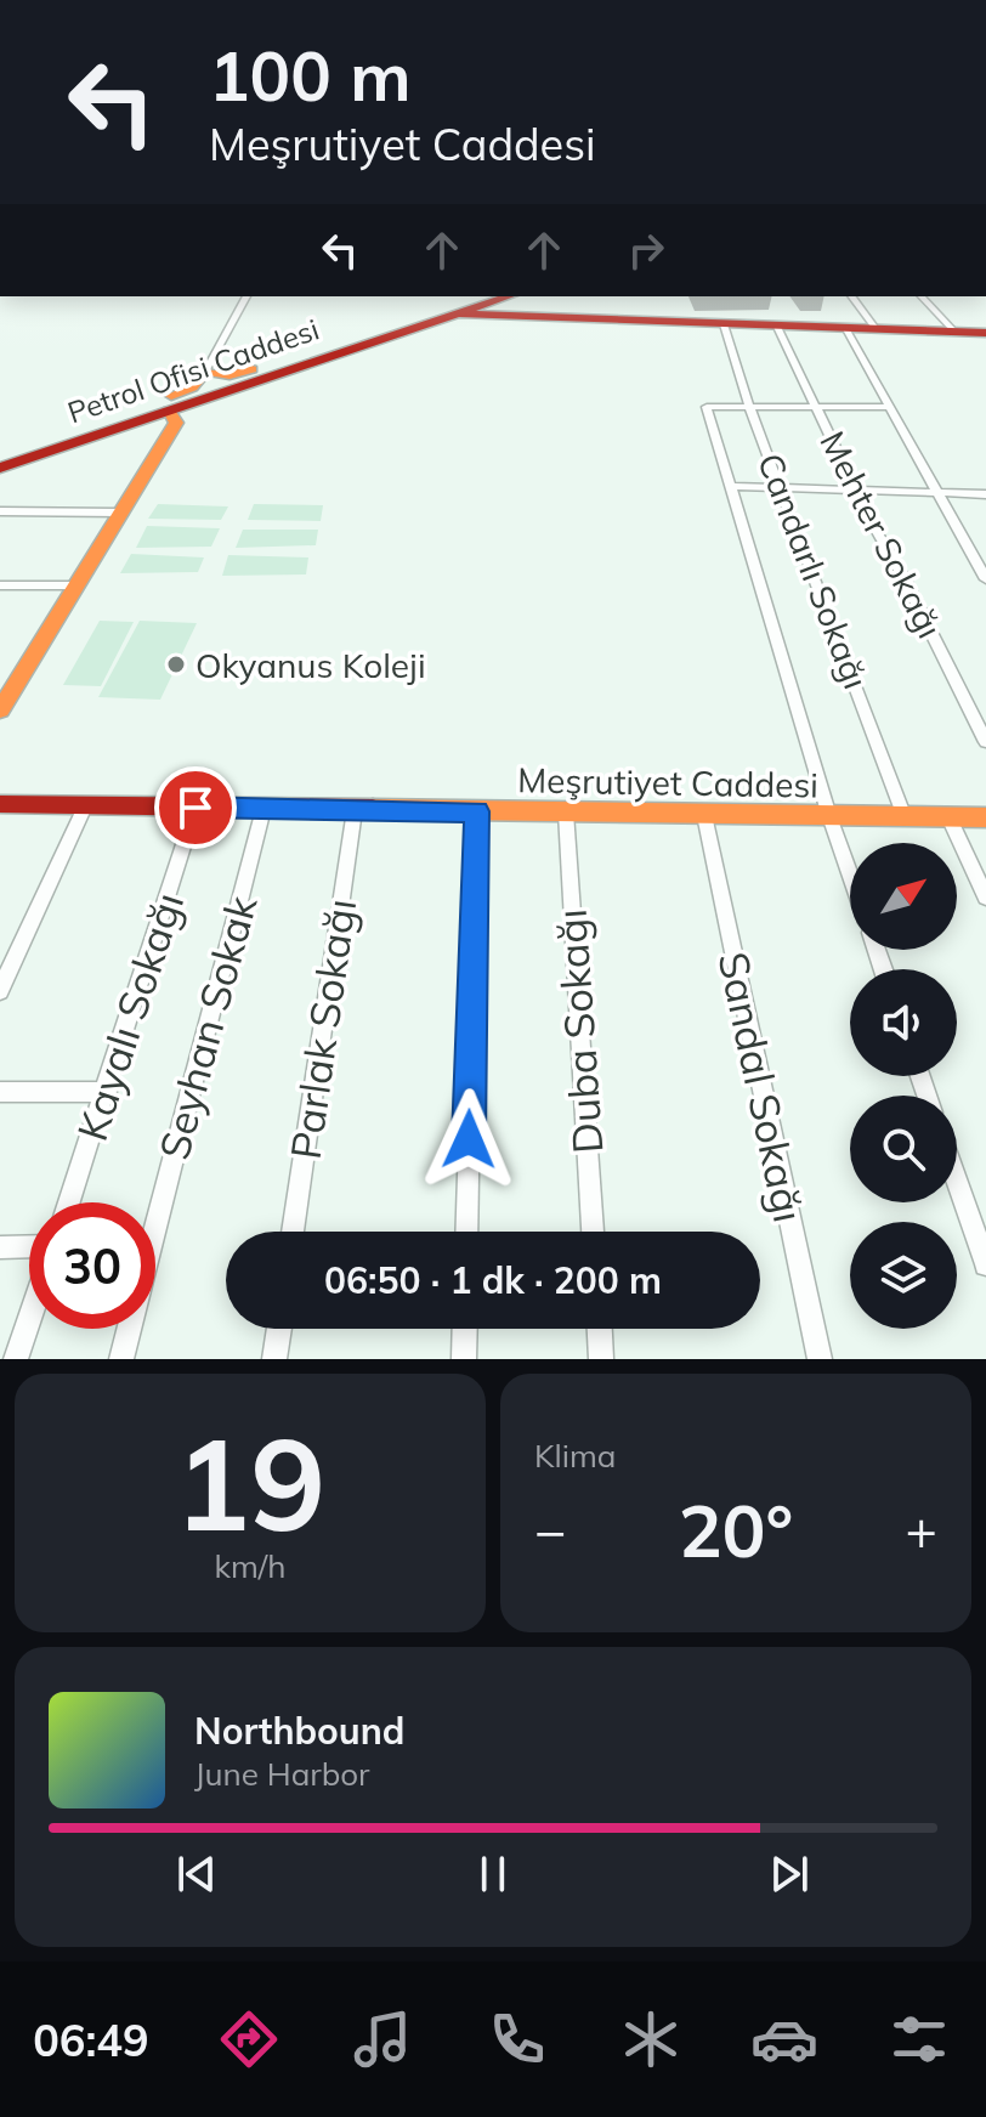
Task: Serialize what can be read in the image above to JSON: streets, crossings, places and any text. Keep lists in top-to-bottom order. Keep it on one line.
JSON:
{"streets":{"main road":["Petrol Ofisi Caddesi","Meşrutiyet Caddesi"],"street":["Mehter Sokağı","Candarlı Sokağı","Kayalı Sokağı","Seyhan Sokak","Parlak Sokağı","Duba Sokağı","Sandal Sokağı"]},"crossings":[["Candarlı Sokağı","Meşrutiyet Caddesi"],["Meşrutiyet Caddesi","Kayalı Sokağı"],["Meşrutiyet Caddesi","Seyhan Sokak"],["Meşrutiyet Caddesi","Parlak Sokağı"],["Meşrutiyet Caddesi","Duba Sokağı"],["Meşrutiyet Caddesi","Sandal Sokağı"]],"places":["Okyanus Koleji"],"north":"top right","page":{"turn":["100 m","Meşrutiyet Caddesi"],"limit":"30","trip":"06:50 · 1 dk · 200 m","tile":[["19","km/h"],"Klima"],"heat":["−","20°","+"],"song":["Northbound","June Harbor"],"tabs":"06:49"}}
